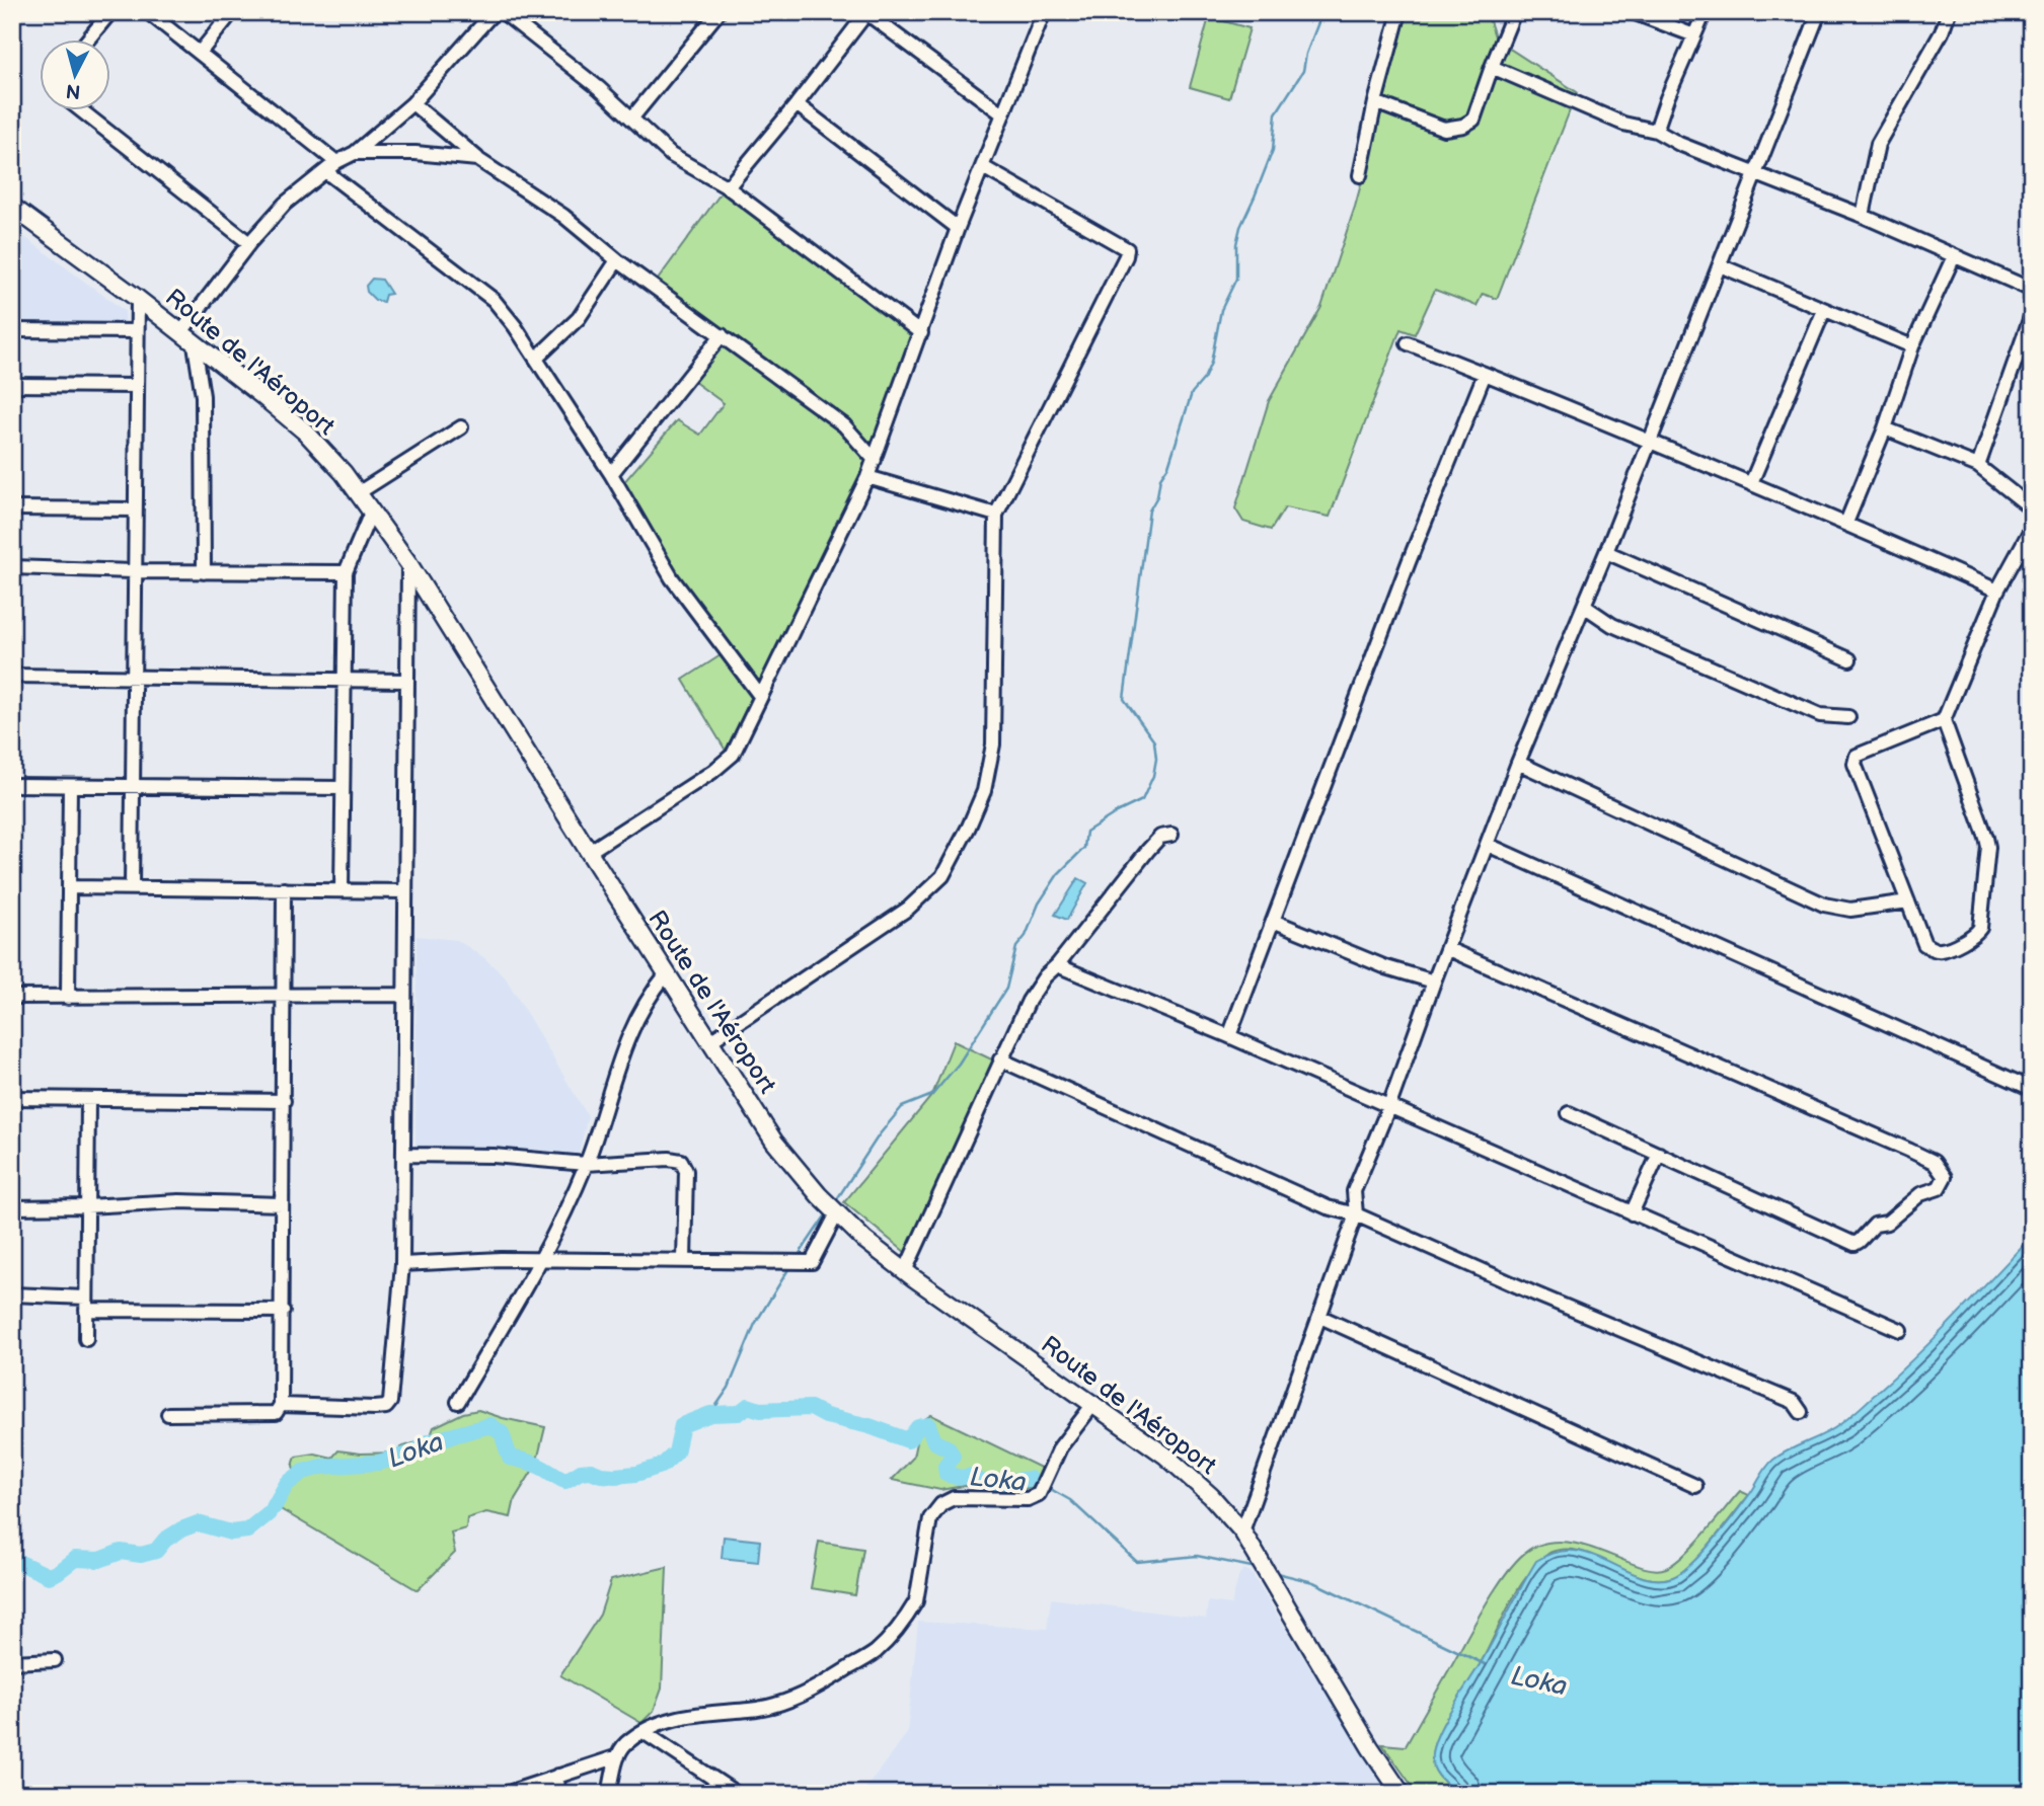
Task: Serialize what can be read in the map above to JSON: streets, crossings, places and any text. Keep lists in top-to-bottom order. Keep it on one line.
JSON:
{"streets":{"main road":["Route de l'Aéroport"]},"water":["Loka"],"north":"bottom"}
